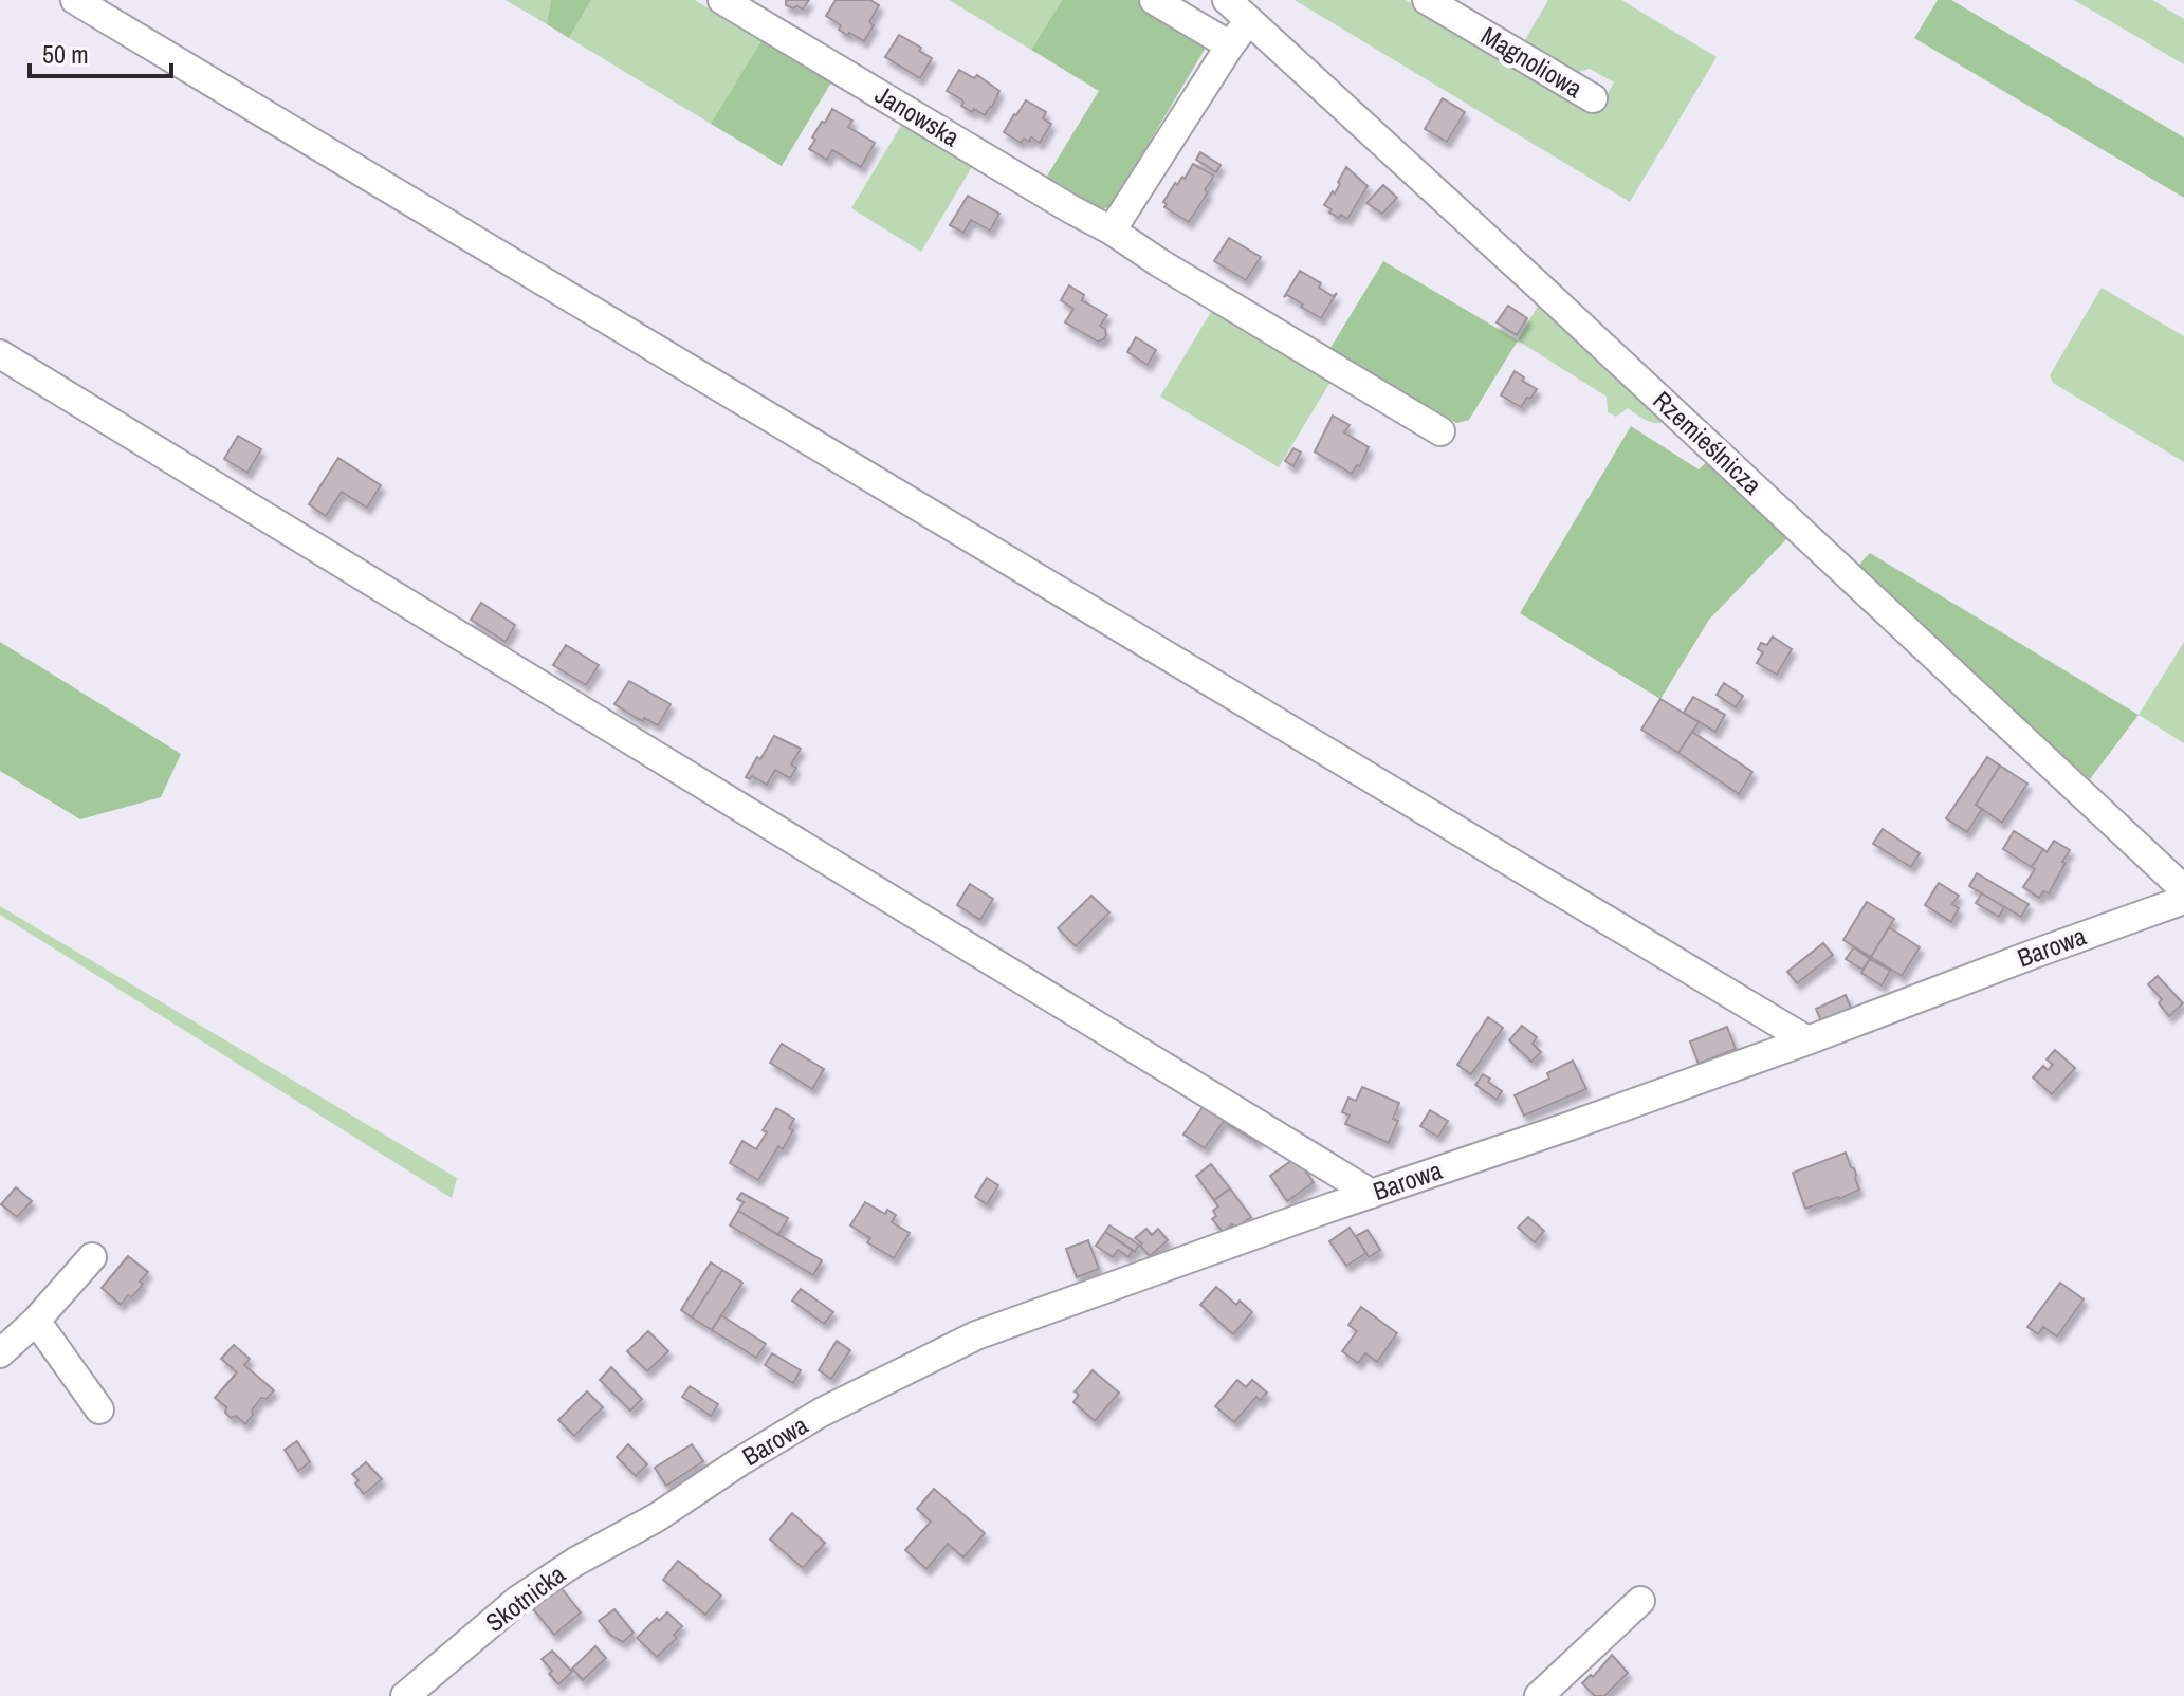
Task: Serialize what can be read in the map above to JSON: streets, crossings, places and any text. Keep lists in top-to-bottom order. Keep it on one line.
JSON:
{"streets":{"street":["Magnoliowa","Janowska","Rzemieślnicza","Barowa","Skotnicka"]},"crossings":[["Barowa","Skotnicka"]],"scale_bar":"50 m"}
